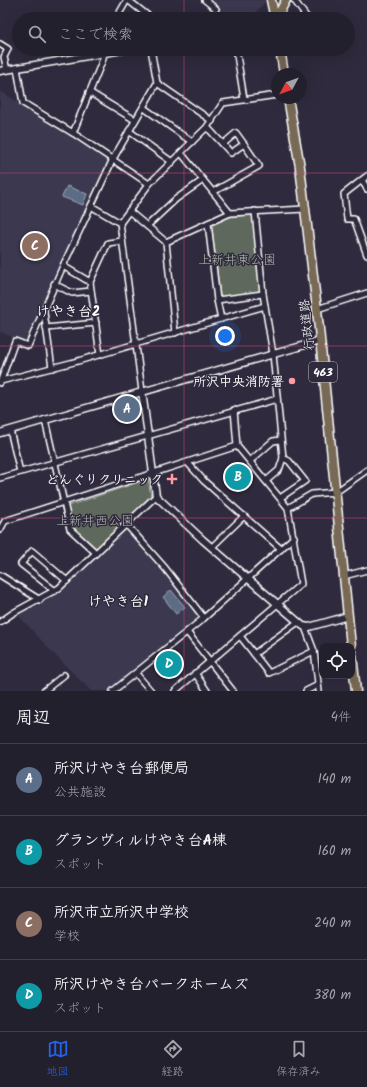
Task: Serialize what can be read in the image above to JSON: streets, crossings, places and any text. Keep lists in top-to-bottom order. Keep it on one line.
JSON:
{"streets":{"highway":["行政道路","463"]},"districts":["けやき台2","けやき台1"],"parks":["上新井東公園","上新井西公園"],"places":{"other":["所沢中央消防署"],"health":["どんぐりクリニック"]},"north":"bottom left","page":{"search":"ここで検索","pins":["C","A","B","D"],"heading":["周辺","4件"],"list":[{"mark":"A","name":"所沢けやき台郵便局","note":"公共施設","value":"140 m"},{"mark":"B","name":"グランヴィルけやき台A棟","note":"スポット","value":"160 m"},{"mark":"C","name":"所沢市立所沢中学校","note":"学校","value":"240 m"},{"mark":"D","name":"所沢けやき台パークホームズ","note":"スポット","value":"380 m"}],"nav":["地図","経路","保存済み"]}}
